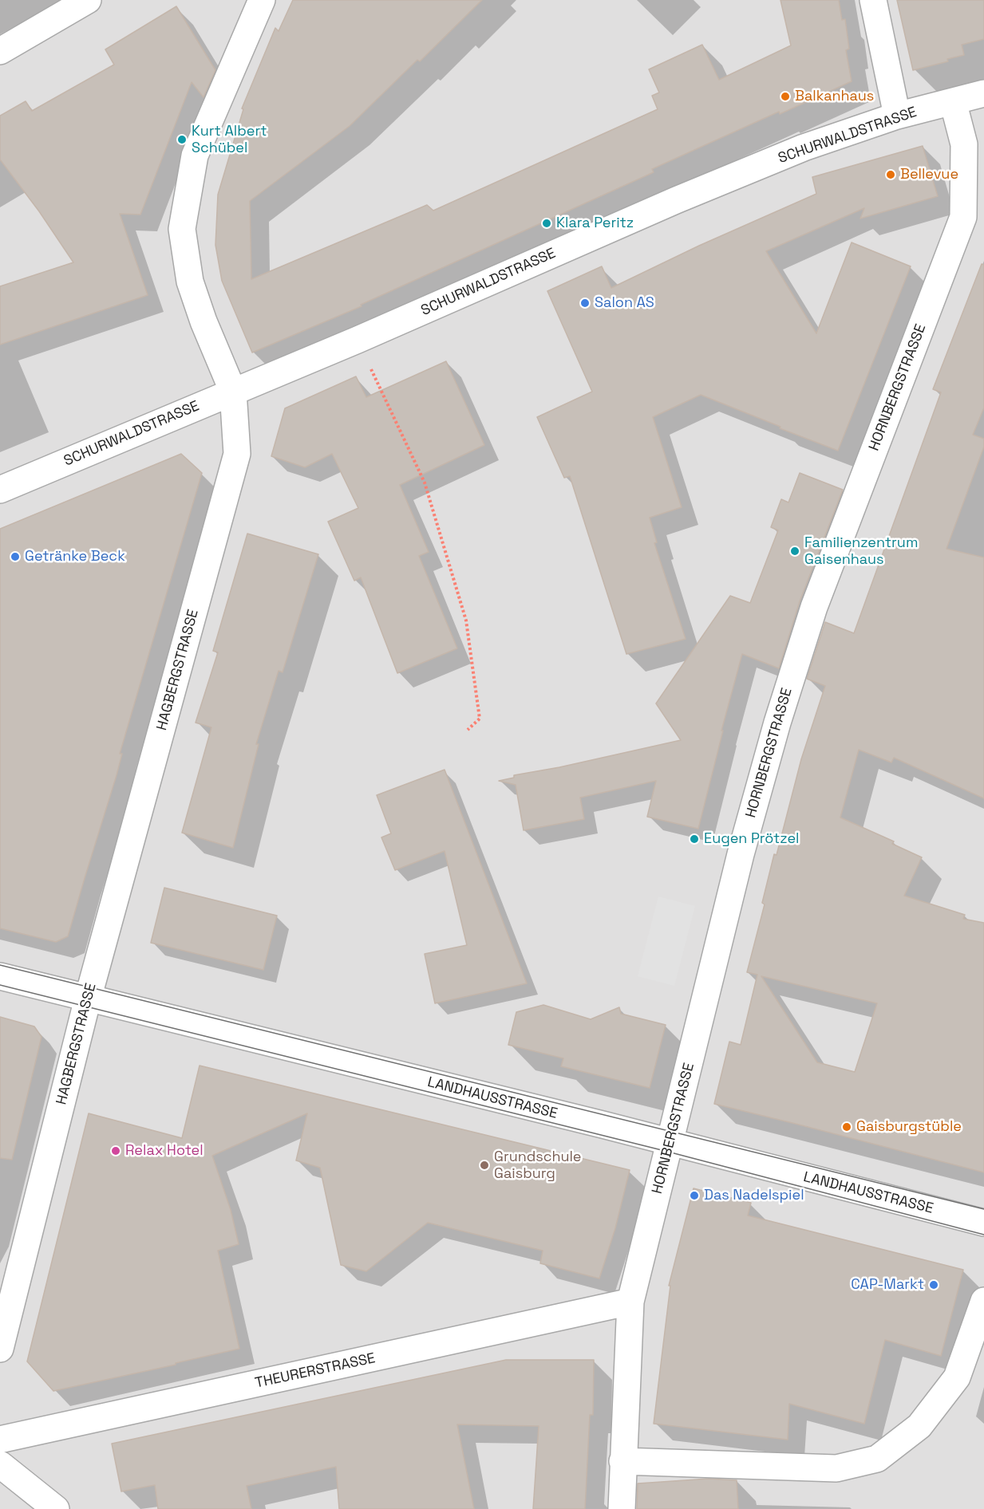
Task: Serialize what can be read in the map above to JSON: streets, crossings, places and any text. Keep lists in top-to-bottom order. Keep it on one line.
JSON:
{"streets":{"street":["SCHURWALDSTRASSE","HORNBERGSTRASSE","HAGBERGSTRASSE","LANDHAUSSTRASSE","THEURERSTRASSE"]},"crossings":[["SCHURWALDSTRASSE","HORNBERGSTRASSE"],["SCHURWALDSTRASSE","HAGBERGSTRASSE"],["HORNBERGSTRASSE","LANDHAUSSTRASSE"],["HORNBERGSTRASSE","THEURERSTRASSE"],["HAGBERGSTRASSE","LANDHAUSSTRASSE"]],"places":["Balkanhaus","Kurt Albert Schübel","Bellevue","Klara Peritz","Salon AS","Familienzentrum Gaisenhaus","Getränke Beck","Eugen Prötzel","Gaisburgstüble","Relax Hotel","Grundschule Gaisburg","Das Nadelspiel","CAP-Markt"]}
